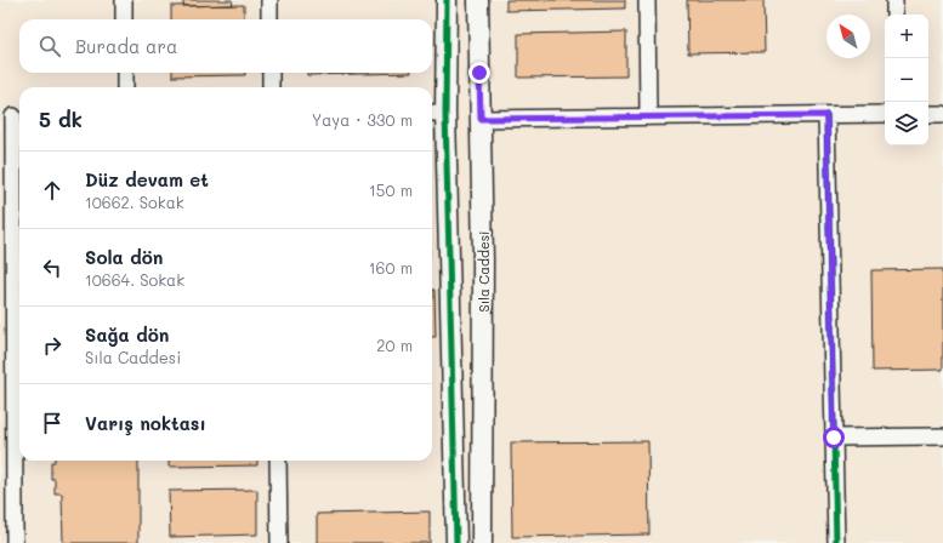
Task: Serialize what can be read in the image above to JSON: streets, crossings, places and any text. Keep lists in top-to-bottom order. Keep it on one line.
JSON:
{"streets":{"street":["Sıla Caddesi"]},"north":"top left","page":{"map_buttons":["+","−"],"search":"Burada ara","heading":["5 dk","Yaya · 330 m"],"list":[["Düz devam et","10662. Sokak","150 m"],["Sola dön","10664. Sokak","160 m"],["Sağa dön","Sıla Caddesi","20 m"],"Varış noktası"]}}
